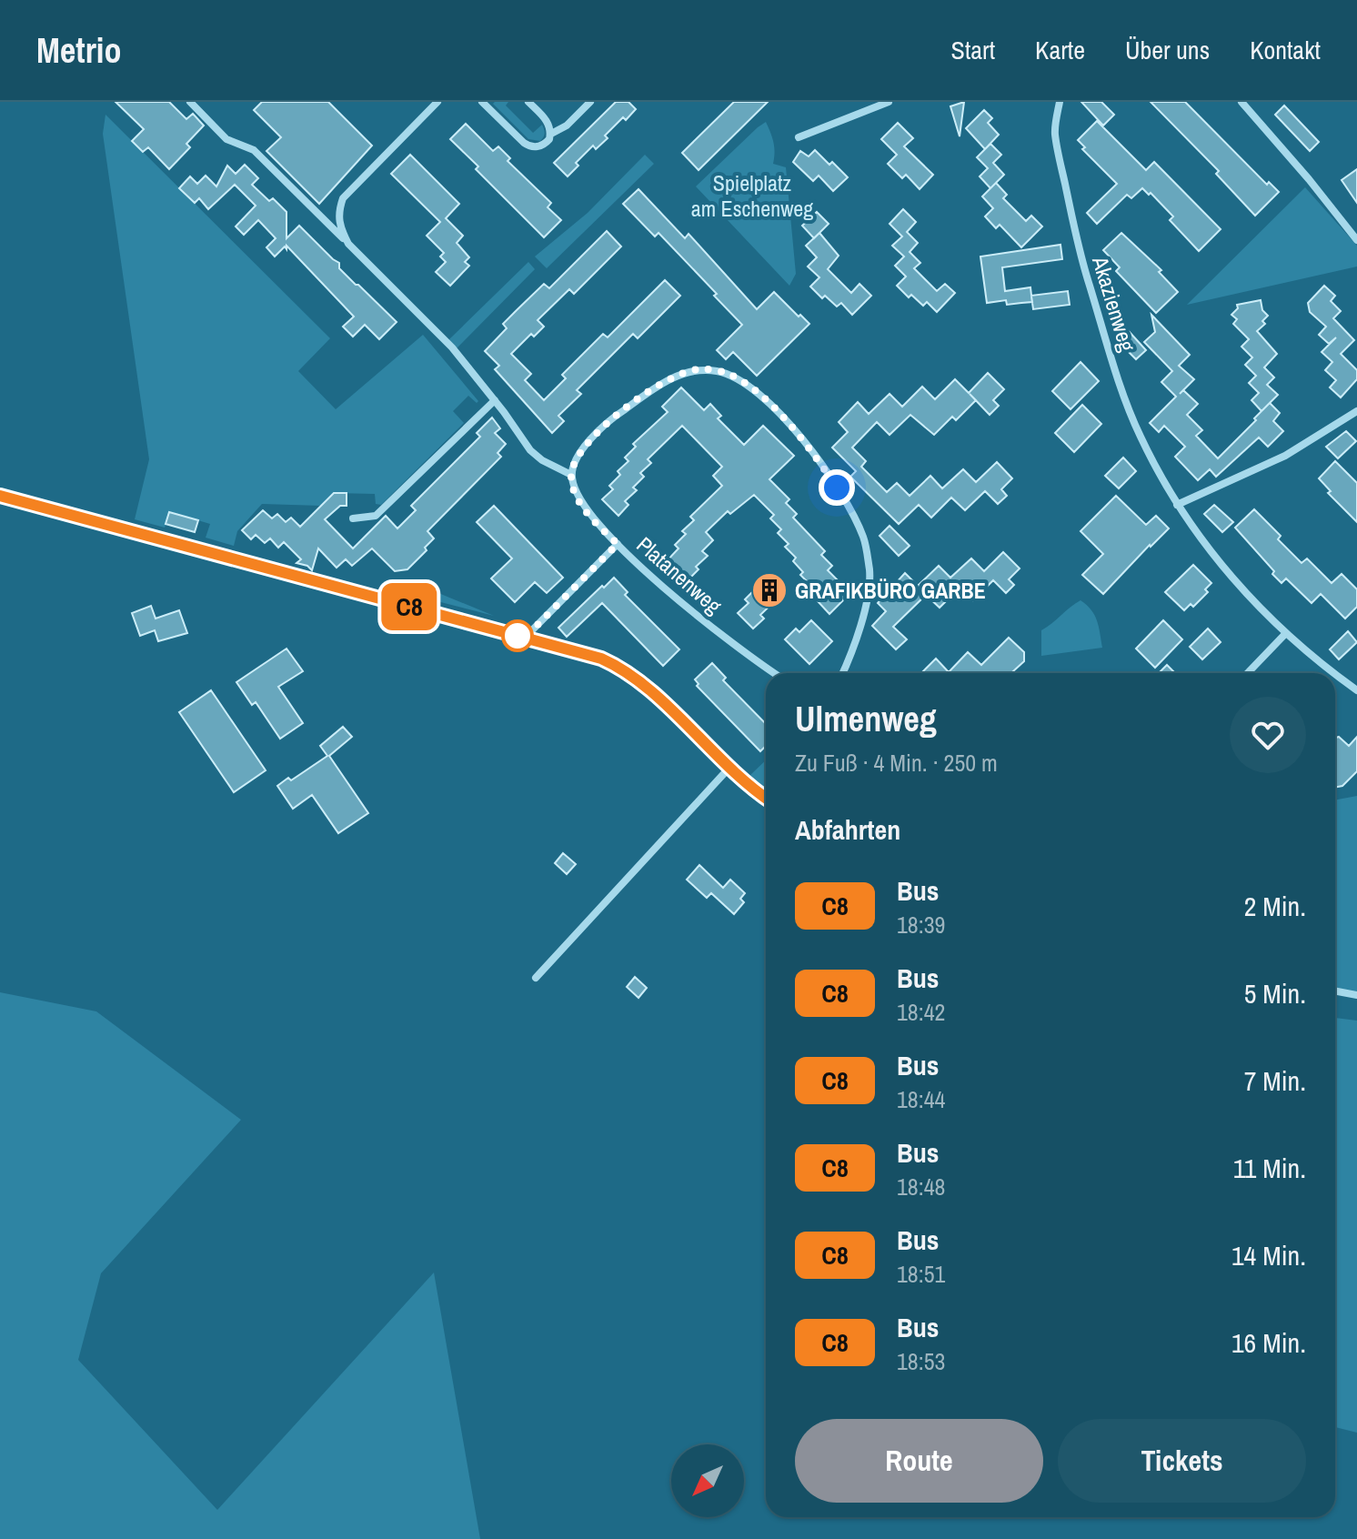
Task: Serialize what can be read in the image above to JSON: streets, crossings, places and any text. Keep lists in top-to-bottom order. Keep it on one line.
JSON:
{"streets":{"street":["Akazienweg","Platanenweg"]},"parks":["Spielplatz am Eschenweg"],"places":{"building":["GRAFIKBÜRO GARBE"]},"lines":["bus line C8"],"north":"bottom left","page":{"header":"Metrio","nav":["Start","Karte","Über uns","Kontakt"],"on_map":"C8","heading":[["Ulmenweg","Zu Fuß · 4 Min. · 250 m"],"Abfahrten"],"list":[{"mark":"C8","name":"Bus","note":"18:39","value":"2 Min."},{"mark":"C8","name":"Bus","note":"18:42","value":"5 Min."},{"mark":"C8","name":"Bus","note":"18:44","value":"7 Min."},{"mark":"C8","name":"Bus","note":"18:48","value":"11 Min."},{"mark":"C8","name":"Bus","note":"18:51","value":"14 Min."},{"mark":"C8","name":"Bus","note":"18:53","value":"16 Min."}],"buttons":["Route","Tickets"]}}
